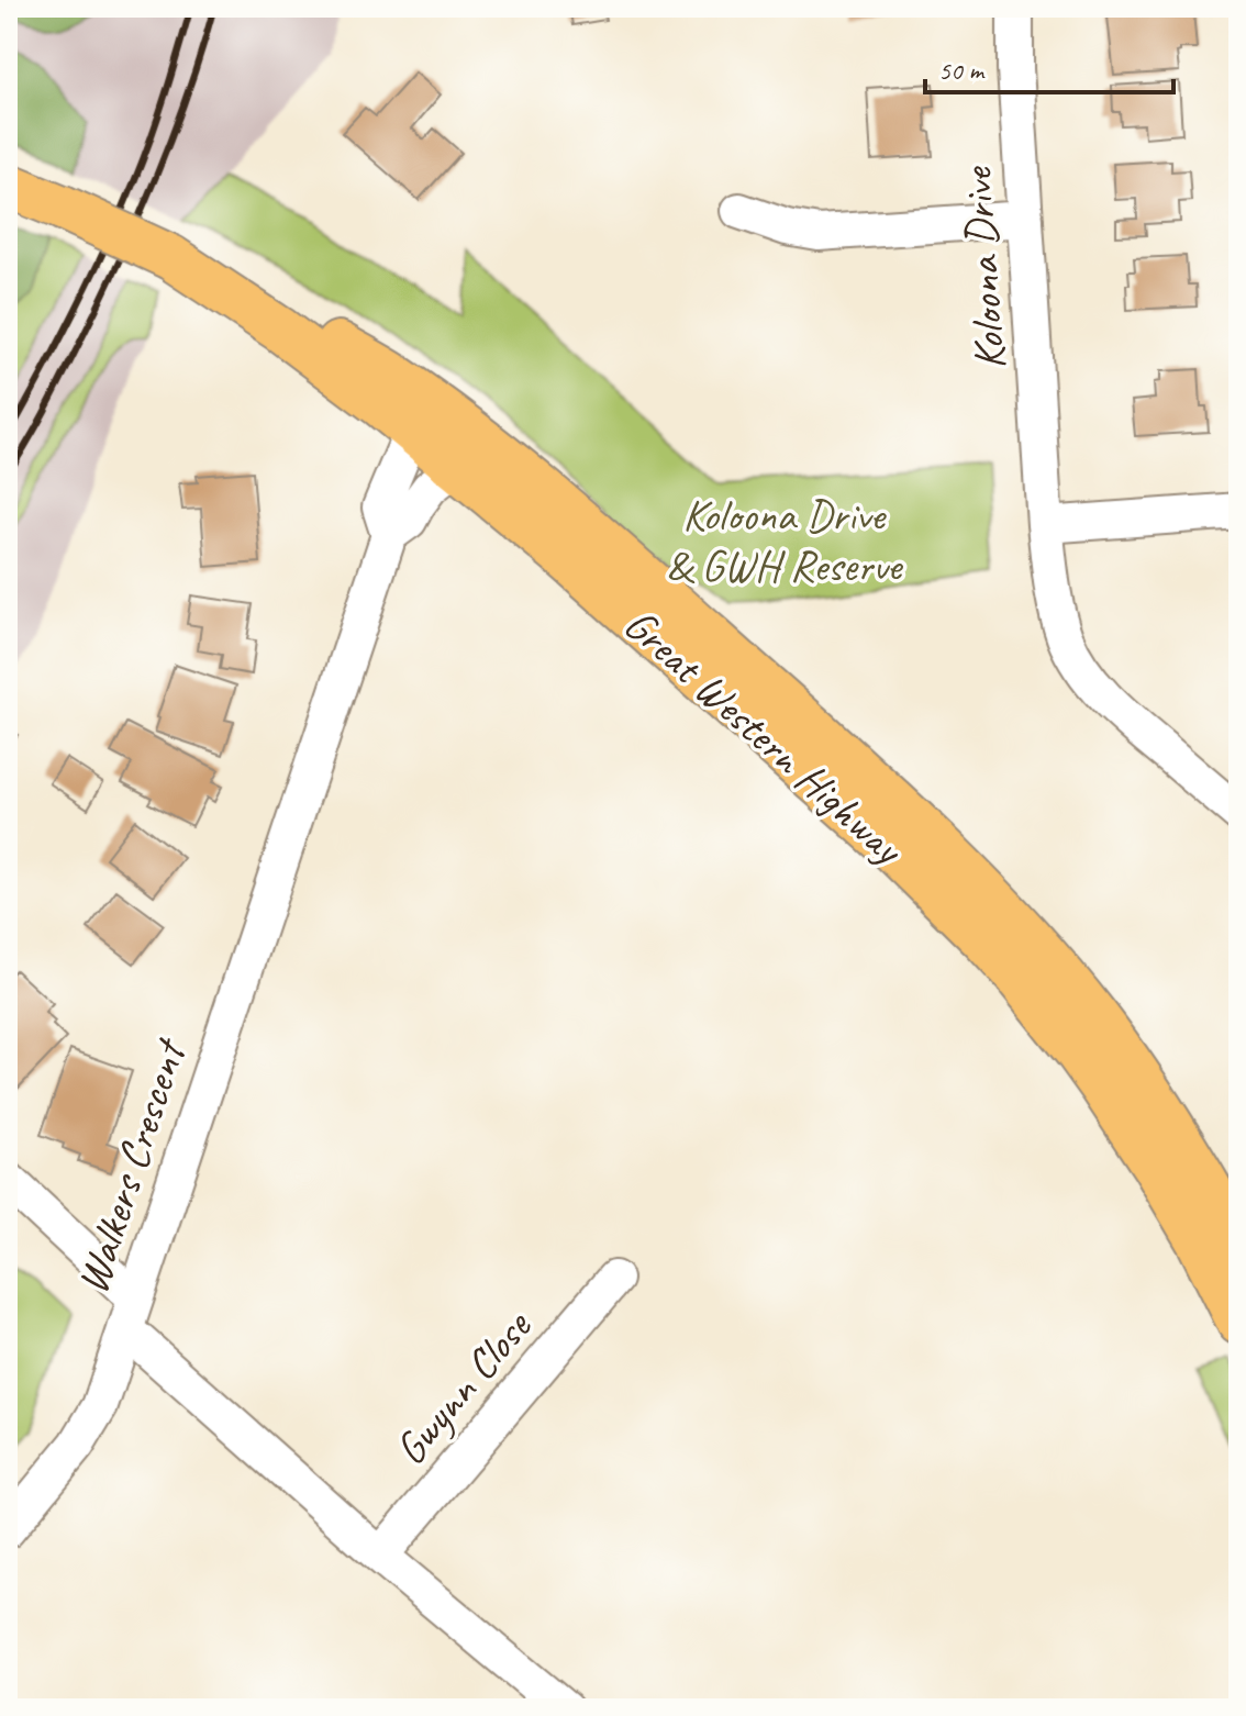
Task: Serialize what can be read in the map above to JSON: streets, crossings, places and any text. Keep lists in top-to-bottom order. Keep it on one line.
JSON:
{"streets":{"main road":["Great Western Highway"],"street":["Koloona Drive","Walkers Crescent","Gwynn Close"]},"crossings":[["Great Western Highway","Walkers Crescent"],["Walkers Crescent","Gwynn Close"]],"parks":["Koloona Drive & GWH Reserve"],"scale_bar":"50 m"}
